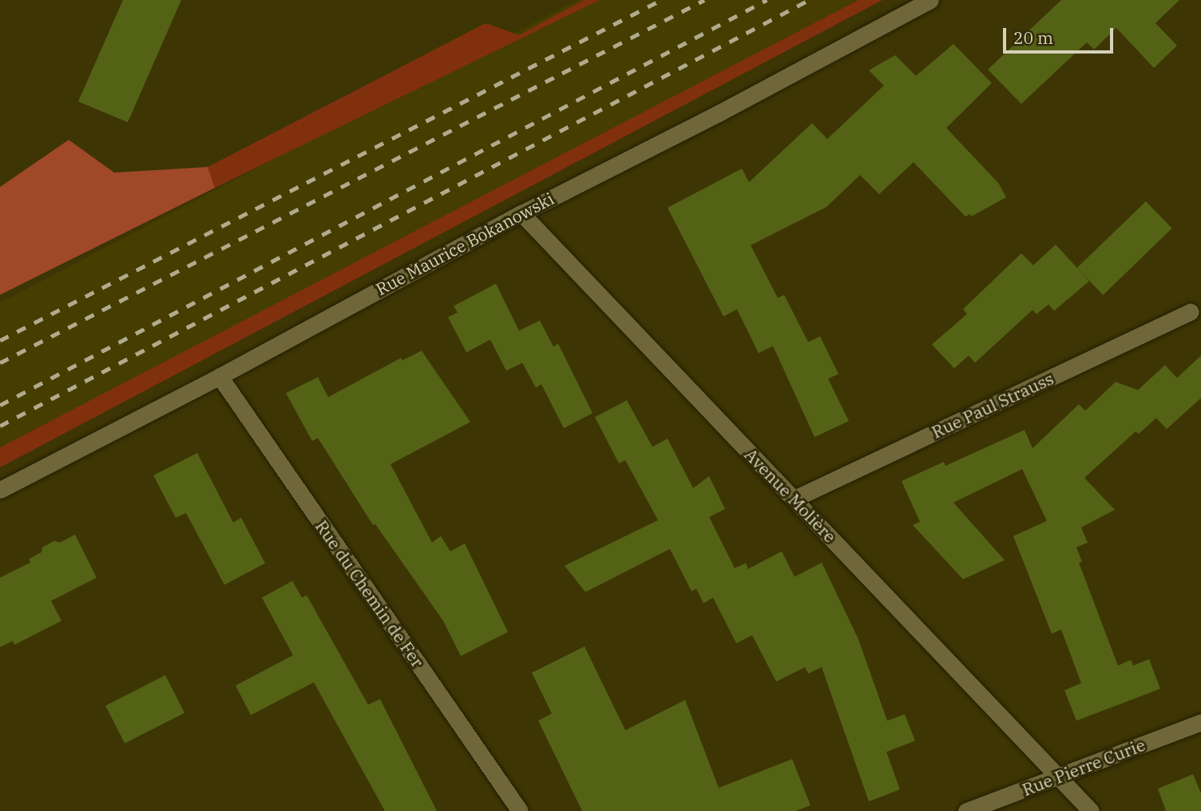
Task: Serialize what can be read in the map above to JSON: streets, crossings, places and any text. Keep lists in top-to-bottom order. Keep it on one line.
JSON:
{"streets":{"street":["Rue Maurice Bokanowski","Rue Paul Strauss","Avenue Molière","Rue du Chemin de Fer","Rue Pierre Curie"]},"crossings":[["Rue Maurice Bokanowski","Avenue Molière"],["Rue Maurice Bokanowski","Rue du Chemin de Fer"],["Rue Paul Strauss","Avenue Molière"],["Avenue Molière","Rue Pierre Curie"]],"scale_bar":"20 m"}
